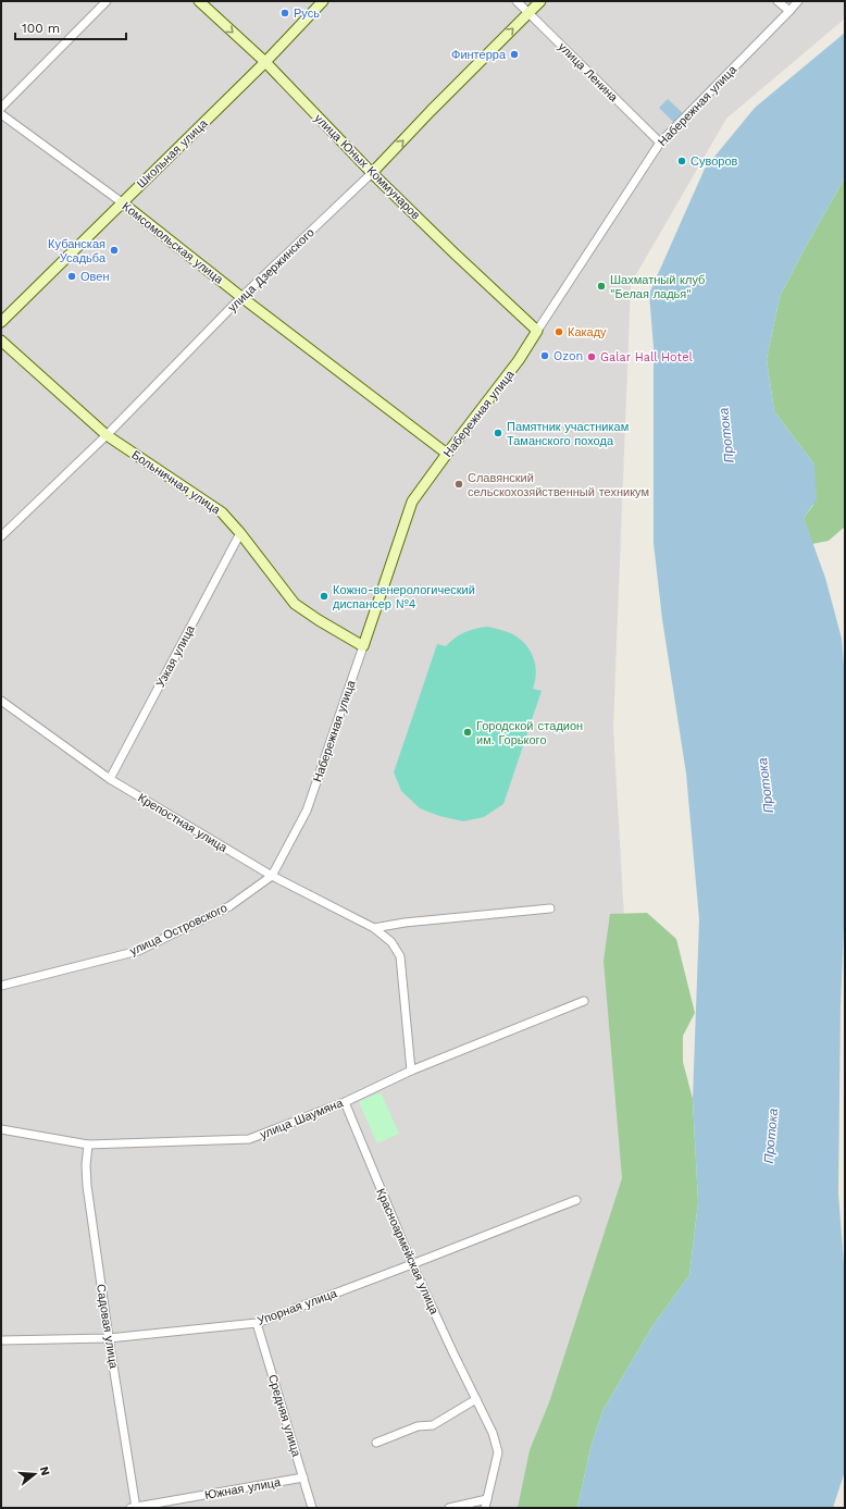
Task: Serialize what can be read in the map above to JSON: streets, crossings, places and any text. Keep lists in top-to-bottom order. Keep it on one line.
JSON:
{"streets":{"street":["улица Ленина","Набережная улица","Школьная улица","улица Юных Коммунаров","Комсомольская улица","улица Дзержинского","Больничная улица","Узкая улица","Крепостная улица","улица Островского","улица Шаумяна","Красноармейская улица","Упорная улица","Садовая улица","Средняя улица","Южная улица"]},"crossings":[["улица Ленина","Набережная улица"],["улица Ленина","улица Дзержинского"],["Набережная улица","улица Юных Коммунаров"],["Набережная улица","Комсомольская улица"],["Набережная улица","Больничная улица"],["Набережная улица","Крепостная улица"],["Набережная улица","улица Островского"],["Школьная улица","улица Юных Коммунаров"],["Школьная улица","Комсомольская улица"],["улица Юных Коммунаров","улица Дзержинского"],["Комсомольская улица","улица Дзержинского"],["улица Дзержинского","Больничная улица"],["Больничная улица","Узкая улица"],["Узкая улица","Крепостная улица"],["Крепостная улица","улица Островского"],["Крепостная улица","улица Шаумяна"],["улица Шаумяна","Красноармейская улица"],["улица Шаумяна","Садовая улица"],["Красноармейская улица","Упорная улица"],["Упорная улица","Садовая улица"],["Упорная улица","Средняя улица"],["Садовая улица","Южная улица"],["Средняя улица","Южная улица"]],"water":["Протока"],"places":["Русь","Финтерра","Суворов","Кубанская Усадьба","Овен","Шахматный клуб \"Белая ладья\"","Какаду","Ozon","Galar Hall Hotel","Памятник участникам Таманского похода","Славянский сельскохозяйственный техникум","Кожно-венерологический диспансер №4","Городской cтадион им. Горького"],"scale_bar":"100 m","north":"right"}
